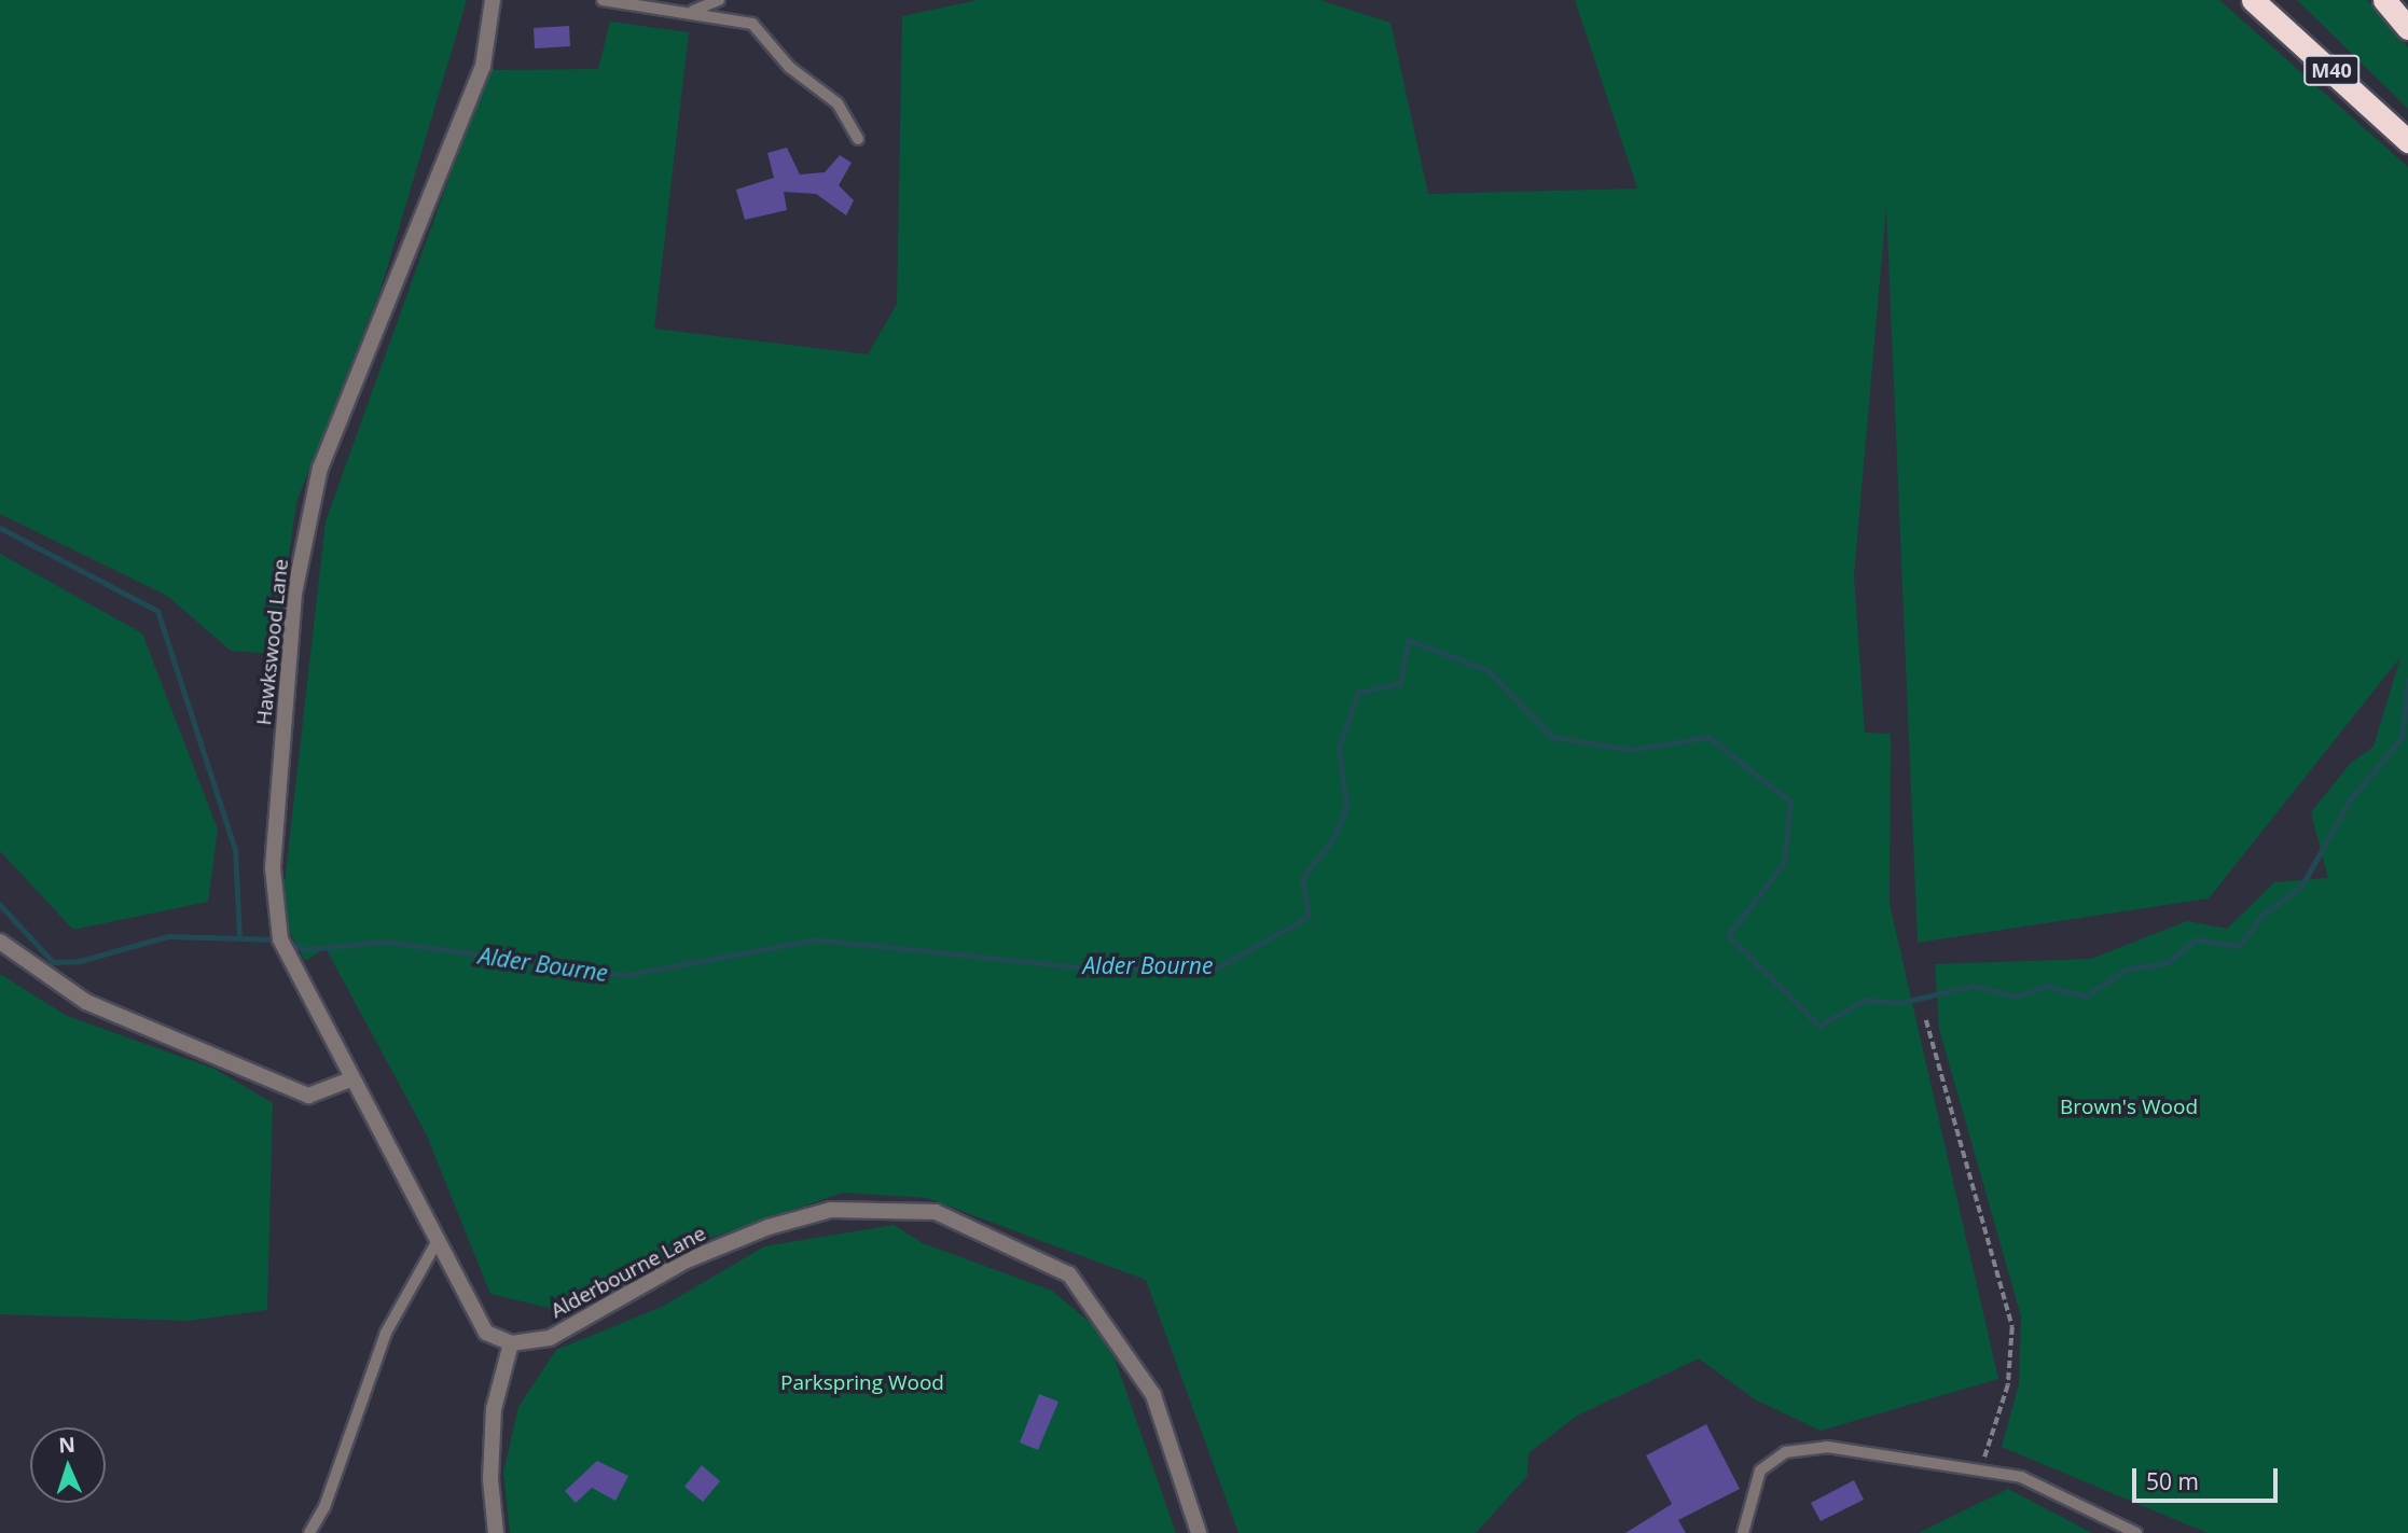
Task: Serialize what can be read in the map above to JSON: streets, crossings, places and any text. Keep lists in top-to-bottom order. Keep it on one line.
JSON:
{"streets":{"highway":["M40"],"street":["Hawkswood Lane","Alderbourne Lane"]},"water":["Alder Bourne"],"parks":["Brown's Wood","Parkspring Wood"],"scale_bar":"50 m","north":"top"}
